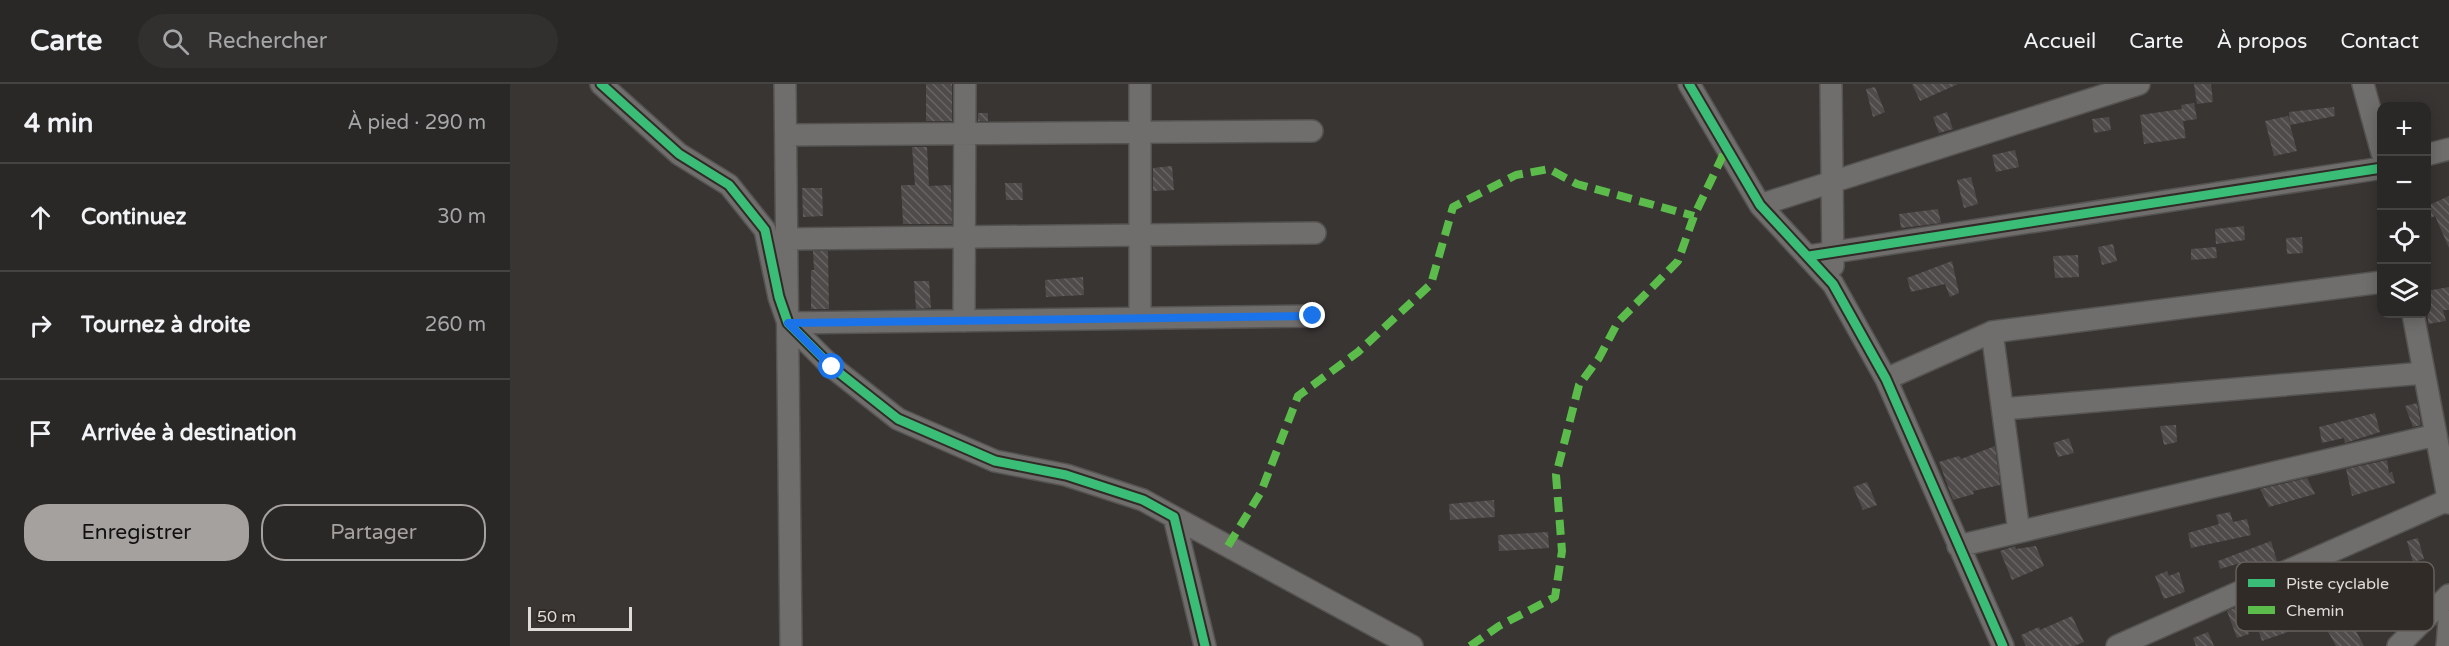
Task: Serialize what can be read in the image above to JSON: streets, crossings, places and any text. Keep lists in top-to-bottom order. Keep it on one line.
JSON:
{"legend":["Piste cyclable","Chemin"],"scale_bar":"50 m","page":{"header":"Carte","search":"Rechercher","nav":["Accueil","Carte","À propos","Contact"],"heading":["4 min","À pied · 290 m"],"map_buttons":["+","−"],"list":[["Continuez","30 m"],["Tournez à droite","260 m"],"Arrivée à destination"],"buttons":["Enregistrer","Partager"],"scale":"50 m"}}
